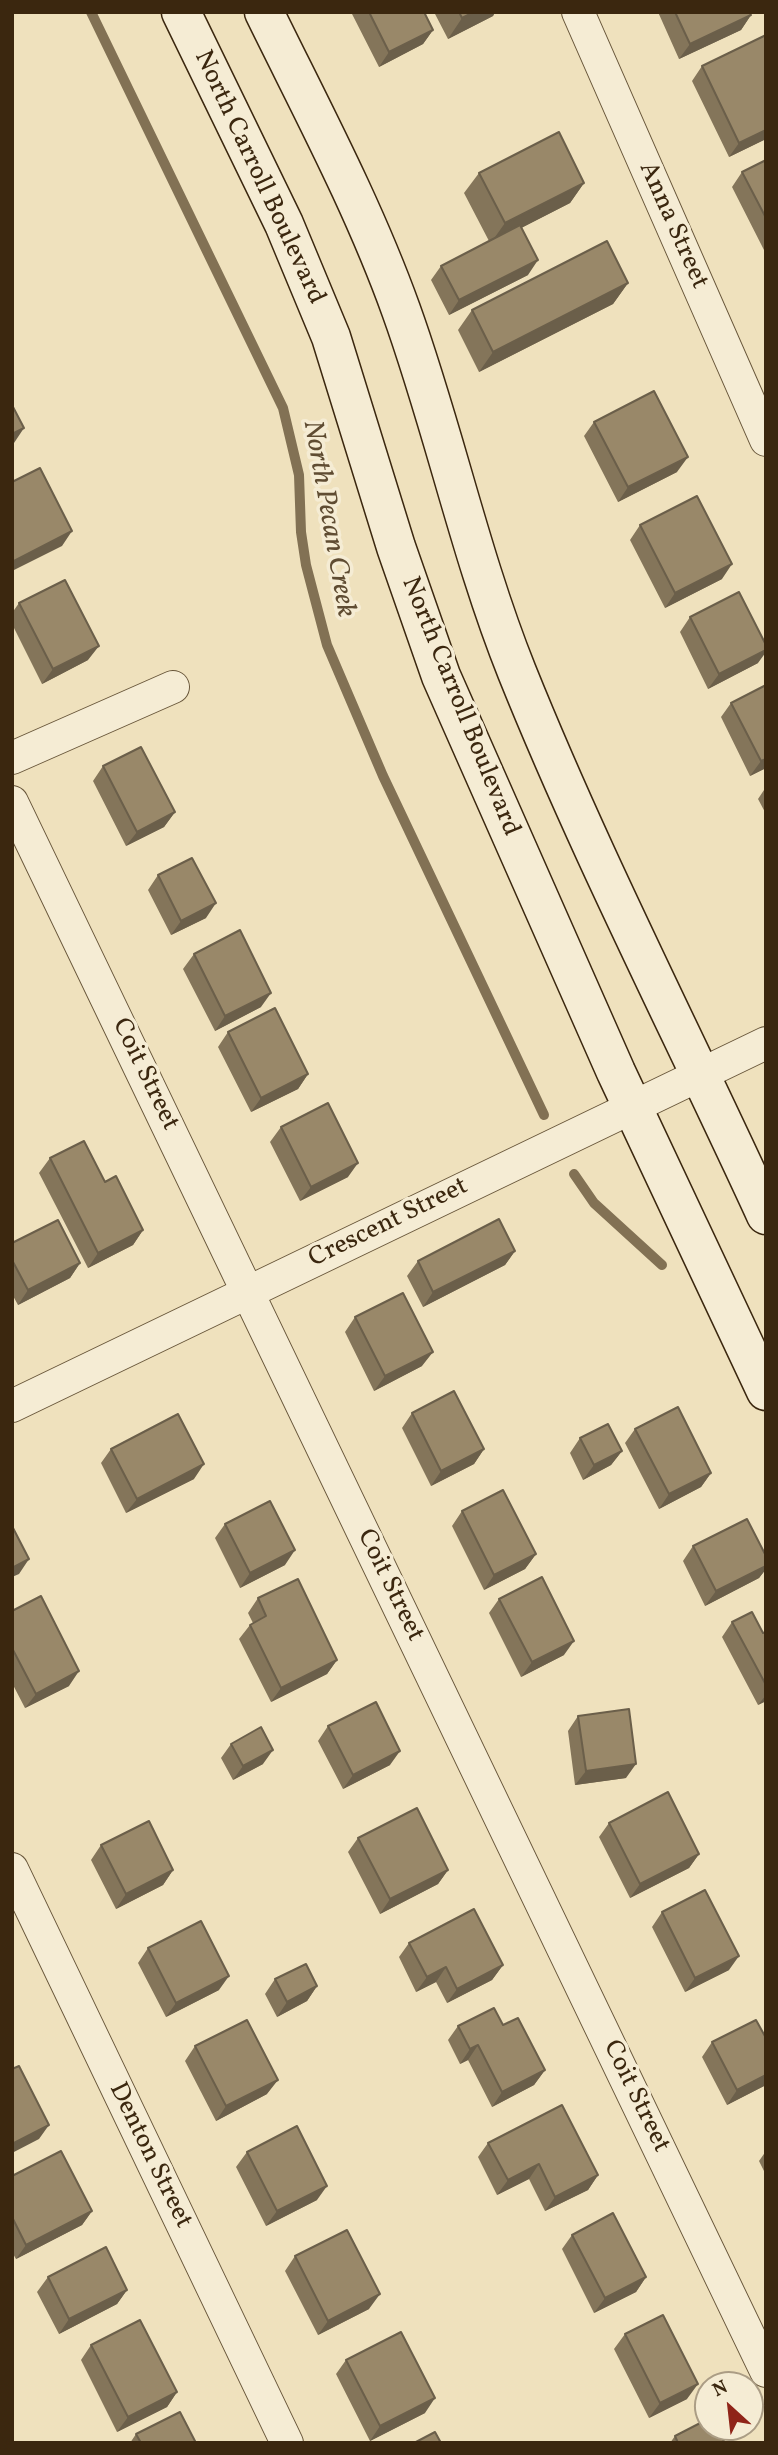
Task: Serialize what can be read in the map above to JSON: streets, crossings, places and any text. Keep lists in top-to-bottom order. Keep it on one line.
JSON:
{"streets":{"main road":["North Carroll Boulevard"],"street":["Anna Street","Coit Street","Crescent Street","Denton Street"]},"crossings":[["North Carroll Boulevard","Crescent Street"],["Coit Street","Crescent Street"]],"water":["North Pecan Creek"],"north":"top left"}
